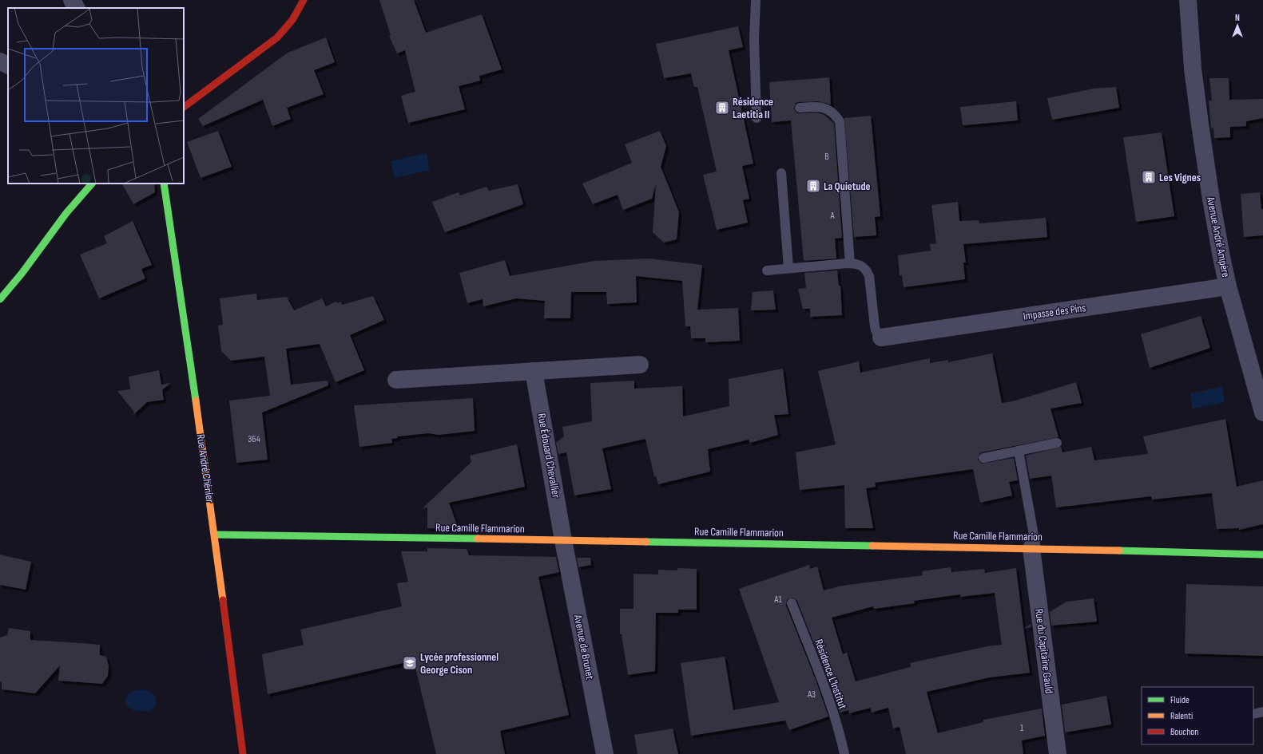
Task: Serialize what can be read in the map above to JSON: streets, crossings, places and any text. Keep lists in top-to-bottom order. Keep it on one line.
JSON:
{"streets":{"street":["Avenue André Ampère","Impasse des Pins","Rue Édouard Chevallier","Rue André Chénier","Rue Camille Flammarion","Avenue de Brunet","Rue du Capitaine Gauld"],"lane":["Résidence L'Institut"]},"crossings":[["Avenue André Ampère","Impasse des Pins"],["Rue Édouard Chevallier","Rue Camille Flammarion"],["Rue Édouard Chevallier","Avenue de Brunet"],["Rue André Chénier","Rue Camille Flammarion"],["Rue Camille Flammarion","Avenue de Brunet"],["Rue Camille Flammarion","Rue du Capitaine Gauld"]],"places":{"building":["Résidence Laetitia II","Les Vignes","La Quietude"],"school or university":["Lycée professionnel George Cison"]},"house_numbers":["B","A","364","A1","A3","1"],"legend":["Fluide","Ralenti","Bouchon"],"north":"top"}
